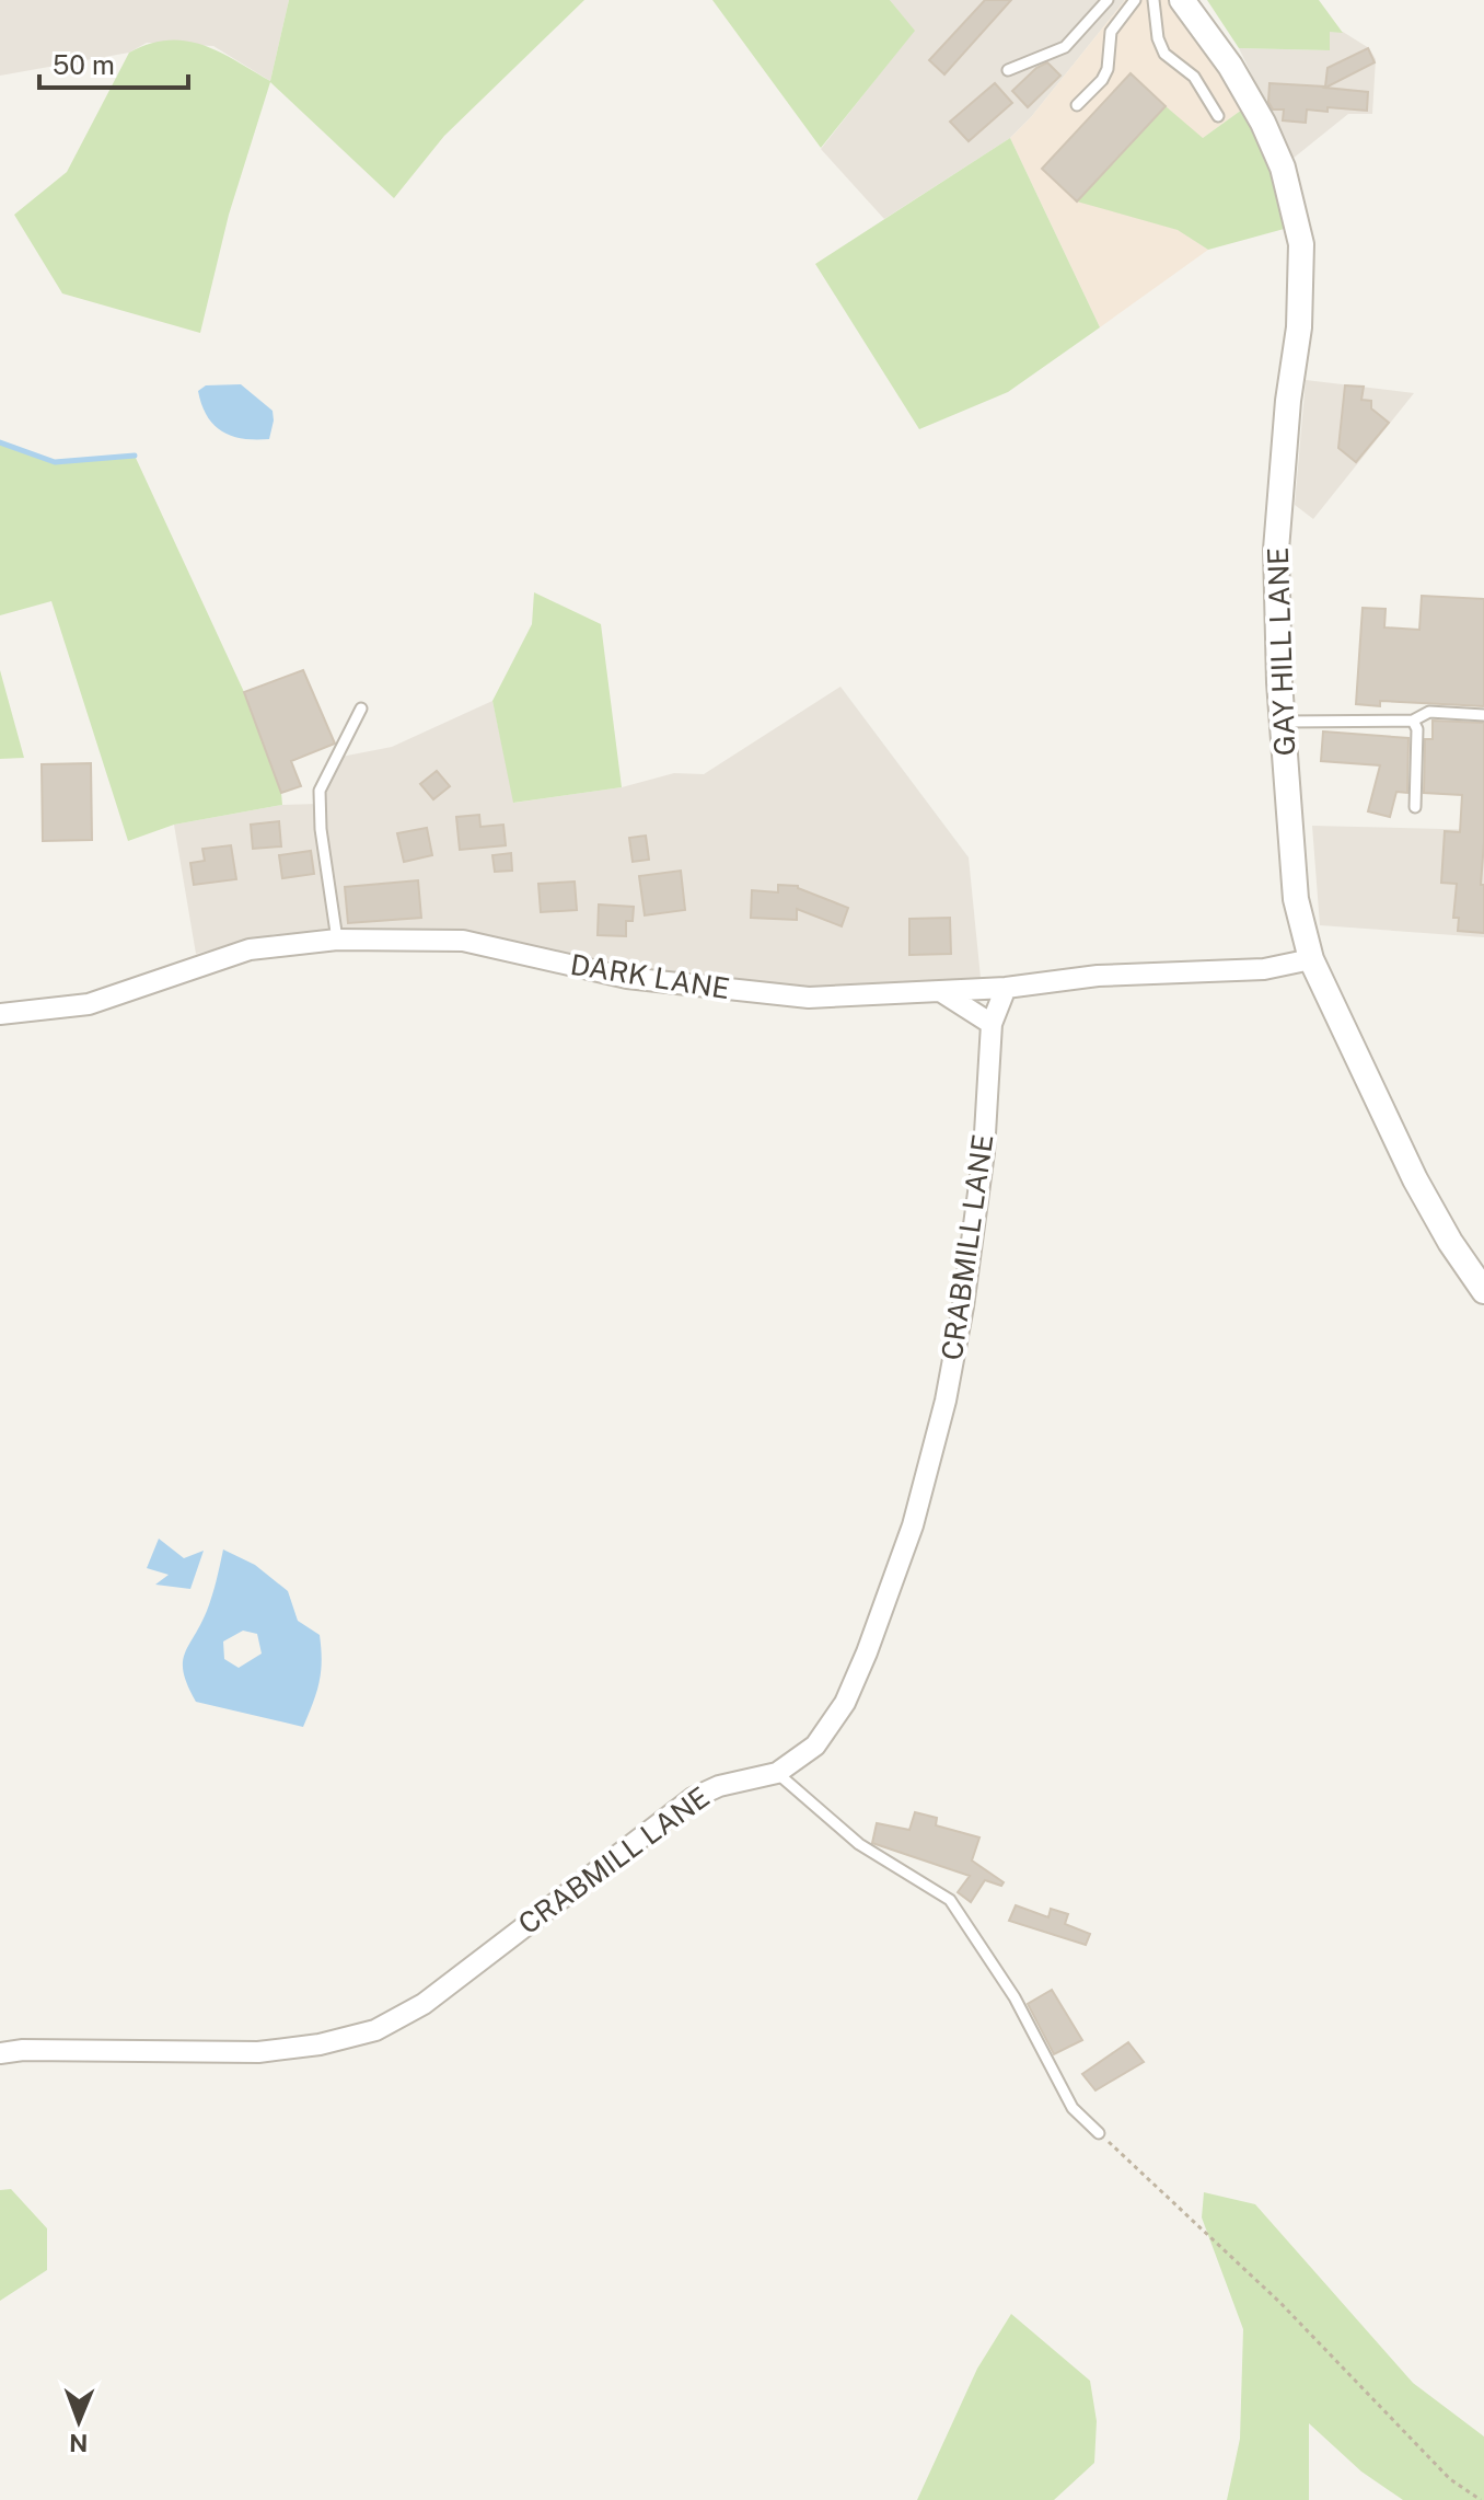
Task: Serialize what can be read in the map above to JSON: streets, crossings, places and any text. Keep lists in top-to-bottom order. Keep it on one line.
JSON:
{"streets":{"street":["GAY HILL LANE","DARK LANE","CRABMILL LANE"]},"crossings":[["GAY HILL LANE","DARK LANE"],["DARK LANE","CRABMILL LANE"]],"scale_bar":"50 m","north":"bottom"}
